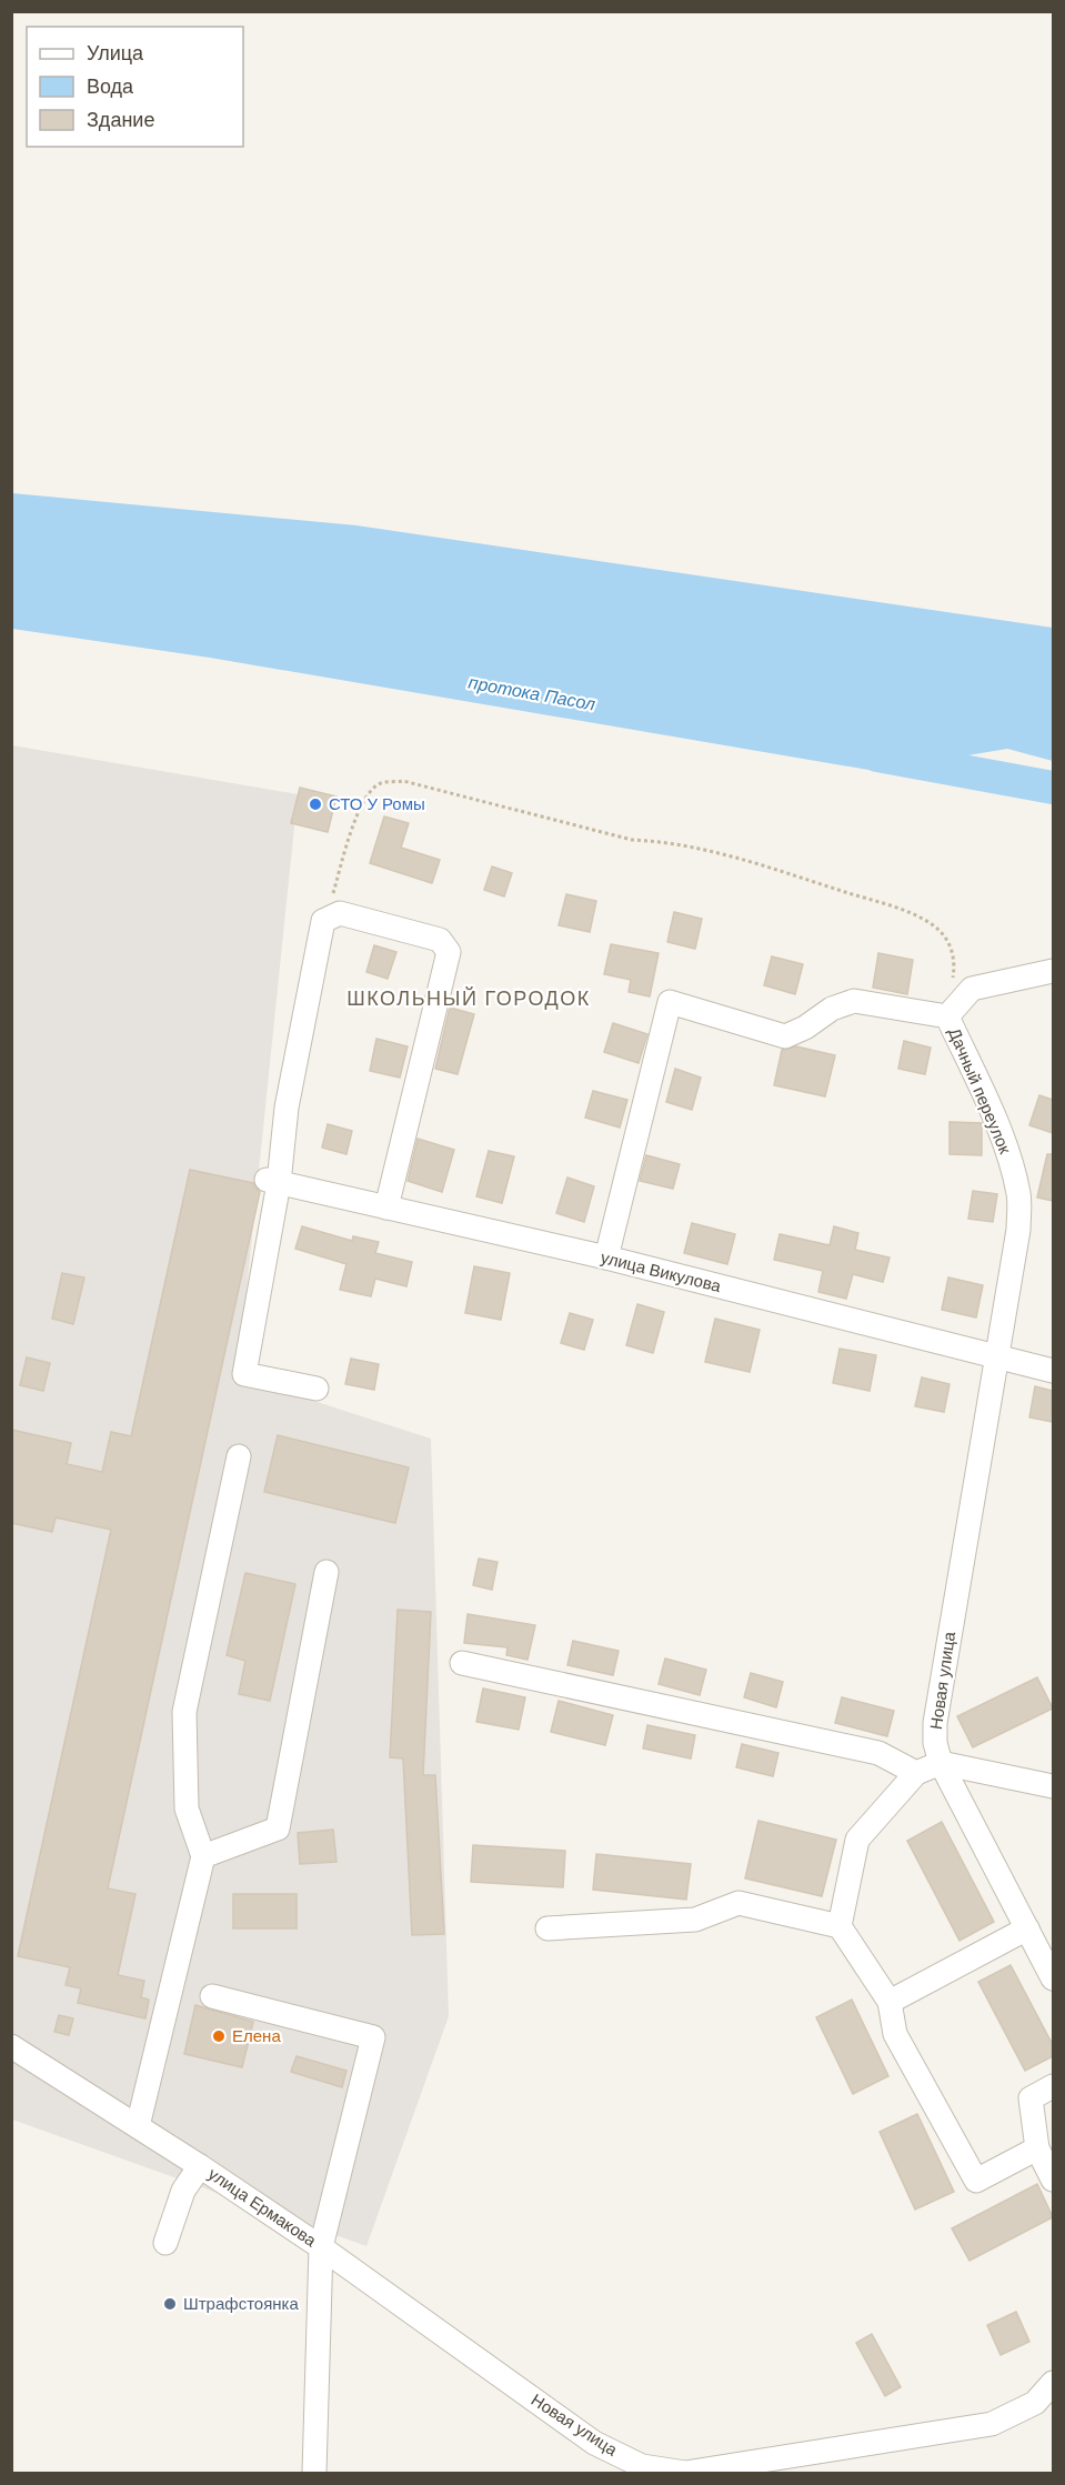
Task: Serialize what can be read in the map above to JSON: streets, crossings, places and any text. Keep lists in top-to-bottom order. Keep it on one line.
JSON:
{"streets":{"street":["Дачный переулок","улица Викулова","Новая улица","улица Ермакова"]},"crossings":[["Дачный переулок","улица Викулова"],["Дачный переулок","Новая улица"],["улица Викулова","Новая улица"],["Новая улица","улица Ермакова"]],"districts":["ШКОЛЬНЫЙ ГОРОДОК"],"water":["протока Пасол"],"places":["СТО У Ромы","Елена","Штрафстоянка"],"legend":["Улица","Вода","Здание"]}
